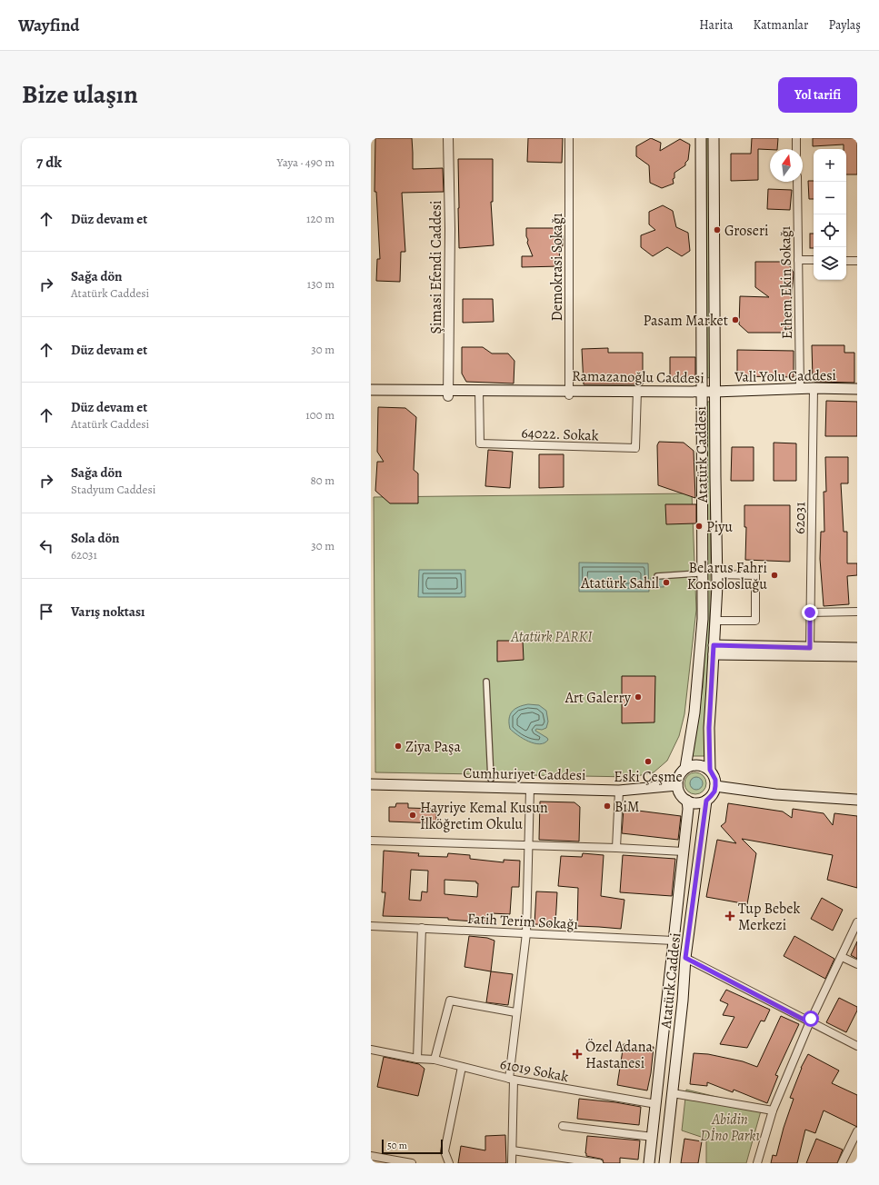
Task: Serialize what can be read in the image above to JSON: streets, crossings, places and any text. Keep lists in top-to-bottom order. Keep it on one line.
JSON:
{"streets":{"main road":["Vali Yolu Caddesi","Ramazanoğlu Caddesi","Atatürk Caddesi","Cumhuriyet Caddesi"],"street":["Şimasi Efendi Caddesi","Demokrasi Sokağı","Ethem Ekin Sokağı","64022. Sokak","62031","Fatih Terim Sokağı","61019 Sokak"]},"crossings":[["Şimasi Efendi Caddesi","Ramazanoğlu Caddesi"],["Demokrasi Sokağı","Ramazanoğlu Caddesi"],["Ethem Ekin Sokağı","Vali Yolu Caddesi"],["Vali Yolu Caddesi","Ramazanoğlu Caddesi"],["Vali Yolu Caddesi","Atatürk Caddesi"],["Vali Yolu Caddesi","62031"],["Ramazanoğlu Caddesi","64022. Sokak"],["Ramazanoğlu Caddesi","Atatürk Caddesi"],["Atatürk Caddesi","Cumhuriyet Caddesi"],["Atatürk Caddesi","Fatih Terim Sokağı"],["Atatürk Caddesi","61019 Sokak"]],"parks":["Atatürk PARKI","Abidin Dİno Parkı"],"places":{"other":["Groseri","Pasam Market","Piyu","Belarus Fahri Konsolosluğu","Atatürk Sahil","Art Galerry","Ziya Paşa","Eski Çeşme","BiM","Hayriye Kemal Kusun İlköğretim Okulu"],"health":["Tup Bebek Merkezi","Özel Adana Hastanesi"]},"scale_bar":"50 m","north":"top","page":{"header":"Wayfind","nav":["Harita","Katmanlar","Paylaş"],"title":"Bize ulaşın","buttons":"Yol tarifi","heading":["7 dk","Yaya · 490 m"],"map_buttons":["+","−"],"list":[["Düz devam et","120 m"],["Sağa dön","Atatürk Caddesi","130 m"],["Düz devam et","30 m"],["Düz devam et","Atatürk Caddesi","100 m"],["Sağa dön","Stadyum Caddesi","80 m"],["Sola dön","62031","30 m"],"Varış noktası"],"scale":"50 m"}}
